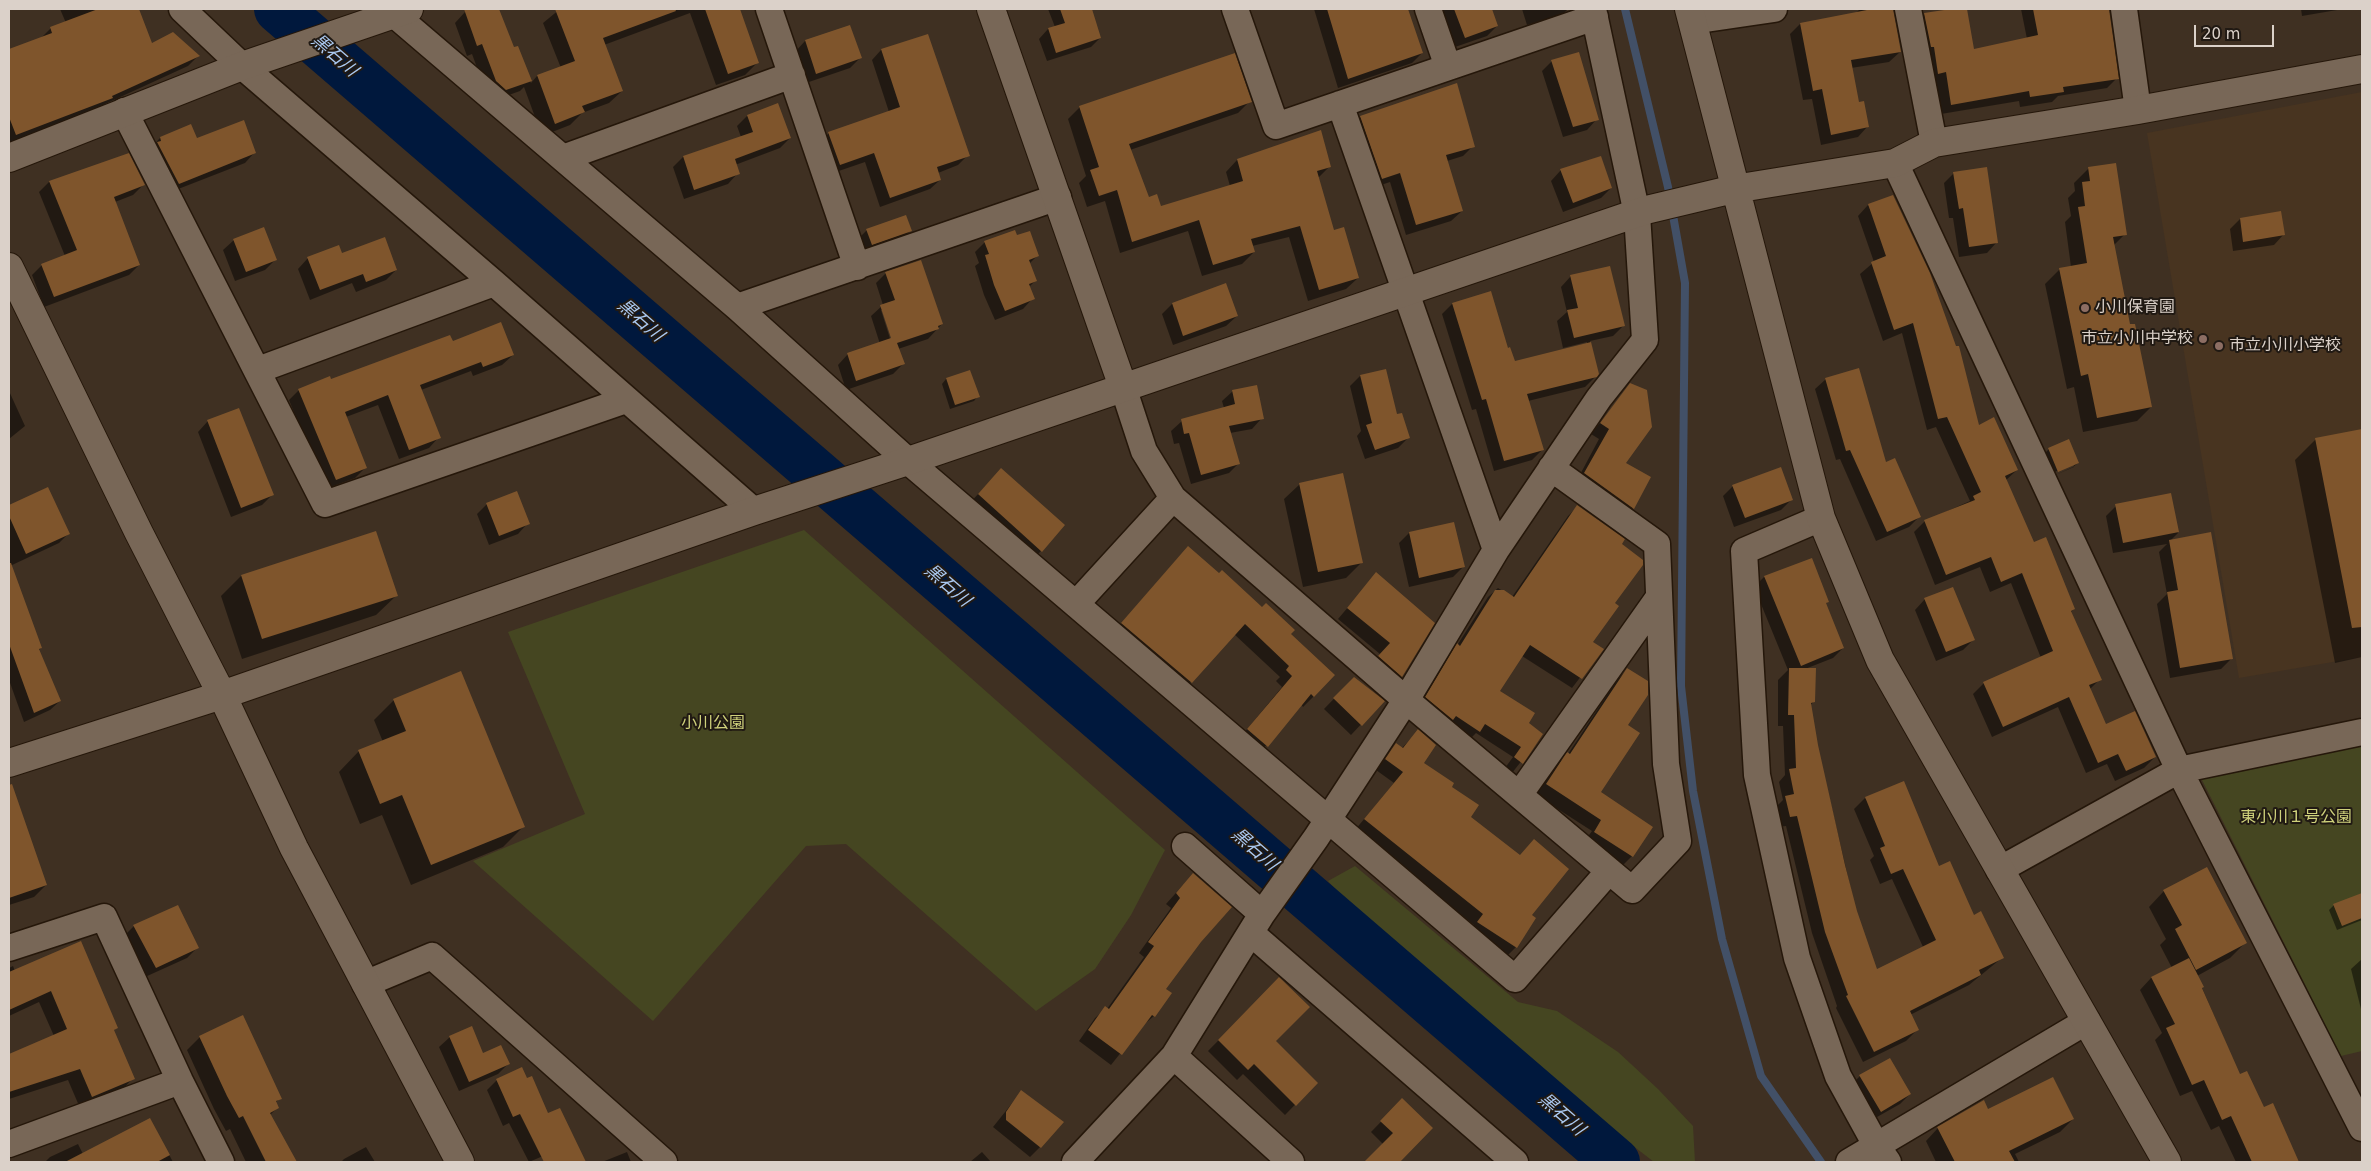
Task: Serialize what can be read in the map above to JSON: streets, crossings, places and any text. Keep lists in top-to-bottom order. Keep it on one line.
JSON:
{"water":["黒石川"],"parks":["小川公園","東小川１号公園"],"places":["小川保育園","市立小川中学校","市立小川小学校"],"scale_bar":"20 m"}
